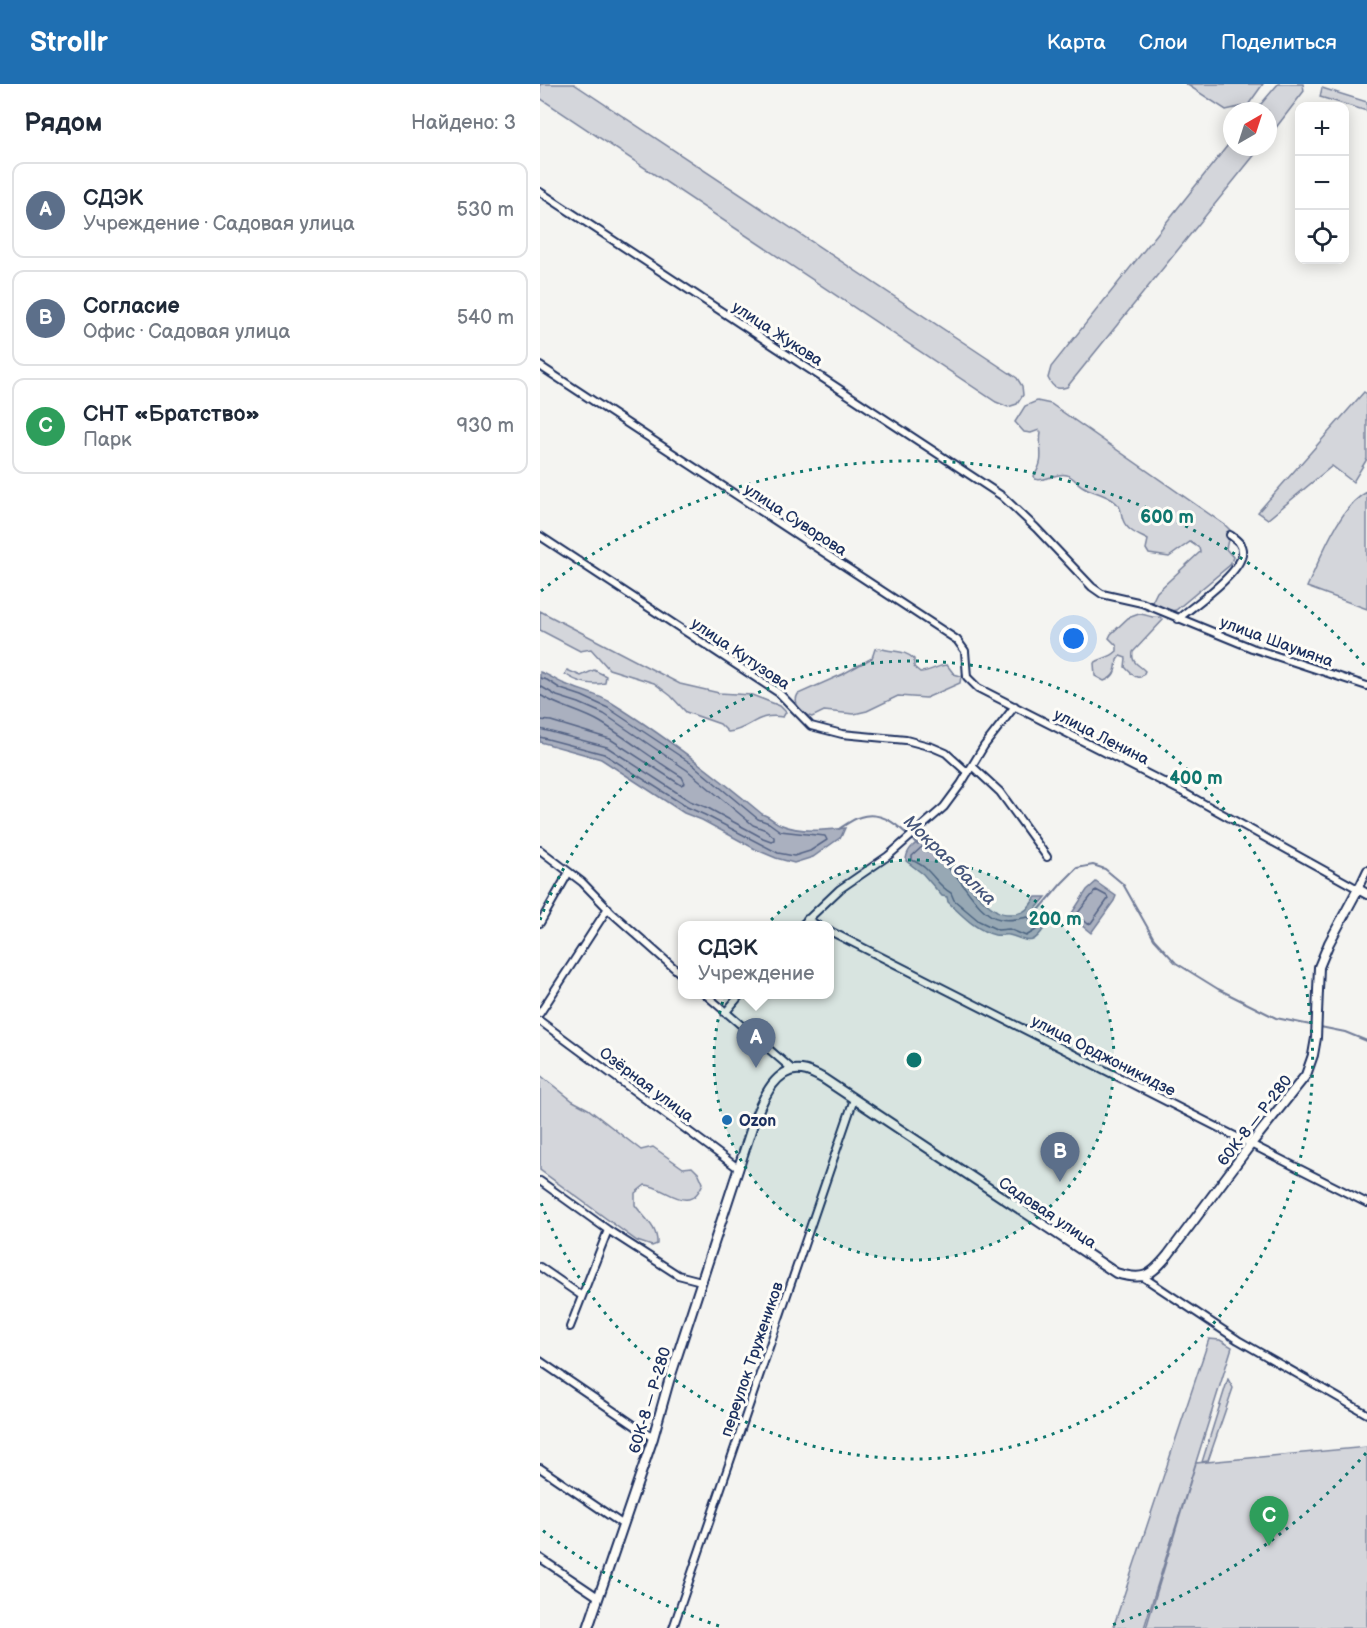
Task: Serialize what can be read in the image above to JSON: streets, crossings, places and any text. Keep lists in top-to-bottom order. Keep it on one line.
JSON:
{"streets":{"street":["улица Жукова","улица Суворова","улица Шаумяна","улица Кутузова","улица Ленина","улица Орджоникидзе","Озёрная улица","60К-8 — Р-280","Садовая улица","переулок Тружеников"]},"crossings":[["улица Жукова","улица Шаумяна"],["улица Суворова","улица Ленина"],["улица Ленина","60К-8 — Р-280"],["улица Орджоникидзе","60К-8 — Р-280"],["Озёрная улица","60К-8 — Р-280"],["60К-8 — Р-280","Садовая улица"],["Садовая улица","переулок Тружеников"]],"water":["Мокрая балка"],"places":["Ozon"],"north":"top right","page":{"header":"Strollr","nav":["Карта","Слои","Поделиться"],"heading":["Рядом","Найдено: 3"],"map_buttons":["+","−"],"list":[{"mark":"A","name":"СДЭК","note":"Учреждение · Садовая улица","value":"530 m"},{"mark":"B","name":"Согласие","note":"Офис · Садовая улица","value":"540 m"},{"mark":"C","name":"СНТ «Братство»","note":"Парк","value":"930 m"}],"popup":["СДЭК","Учреждение"],"pins":["A","B","C"]},"rings":["600 m","400 m","200 m"]}
